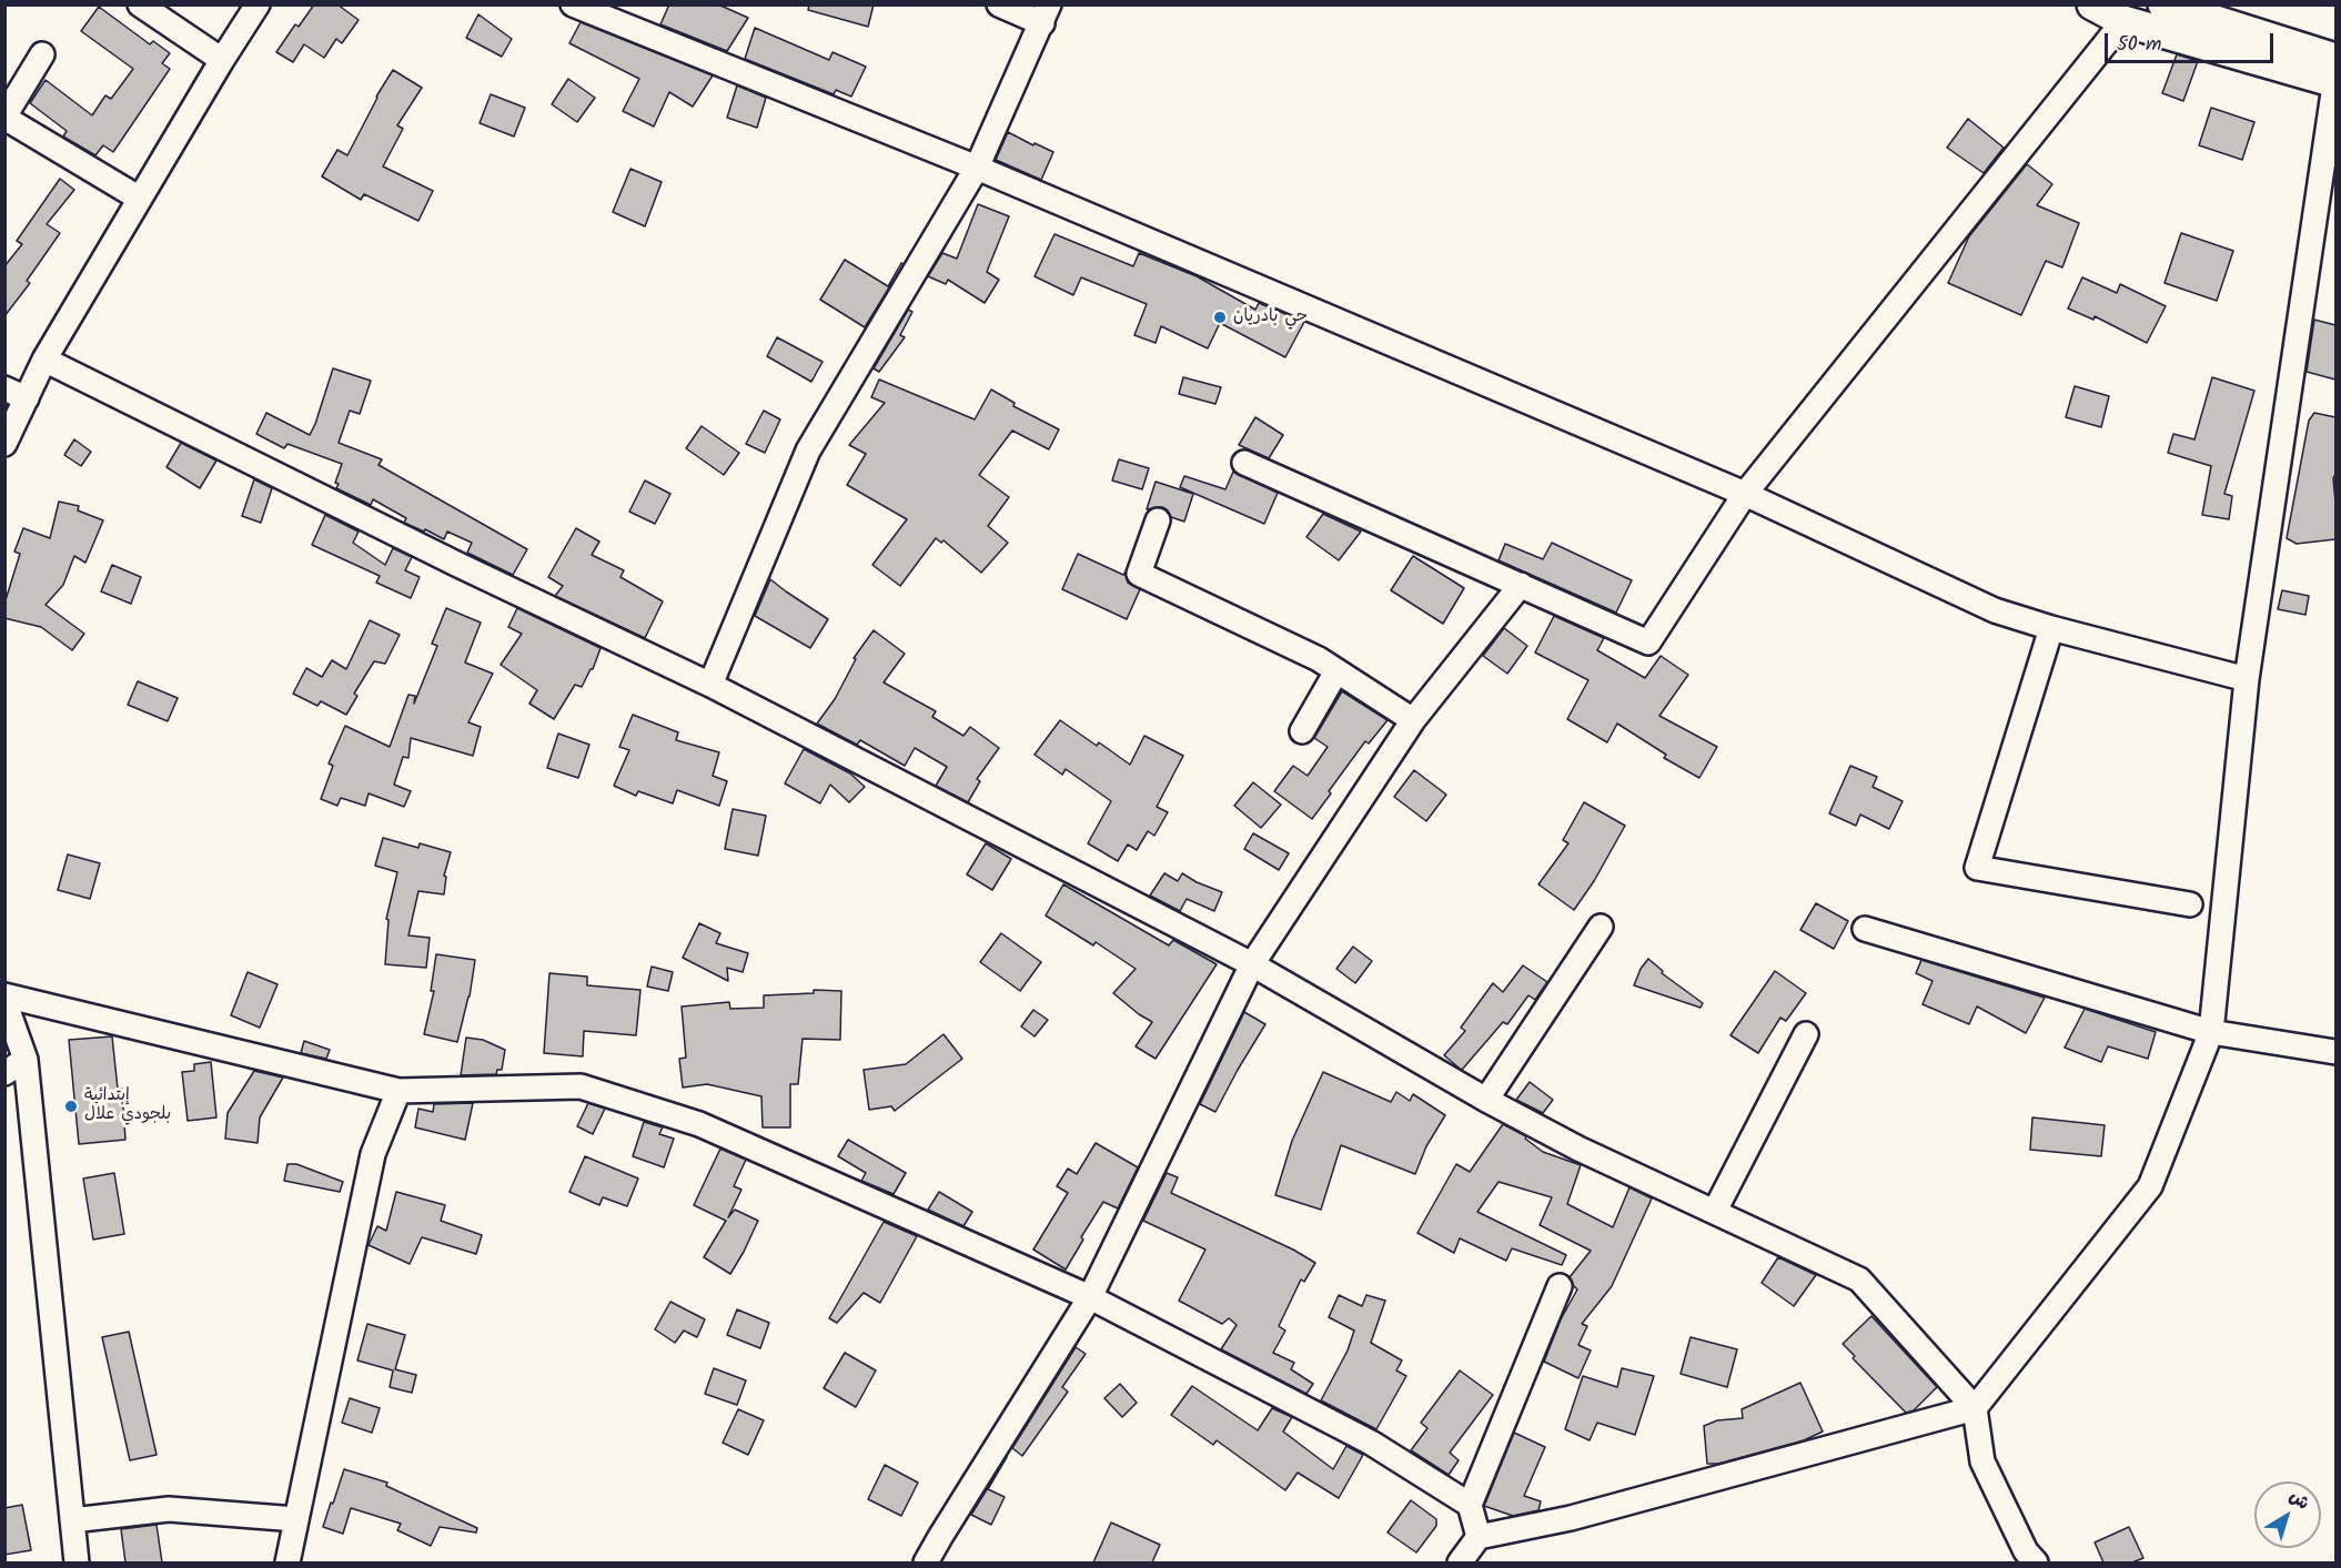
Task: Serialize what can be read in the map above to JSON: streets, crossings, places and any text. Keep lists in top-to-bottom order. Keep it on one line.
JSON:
{"places":["حي بادريان","إبتدائية بلجودي علال"],"scale_bar":"50 m","north":"top right"}
